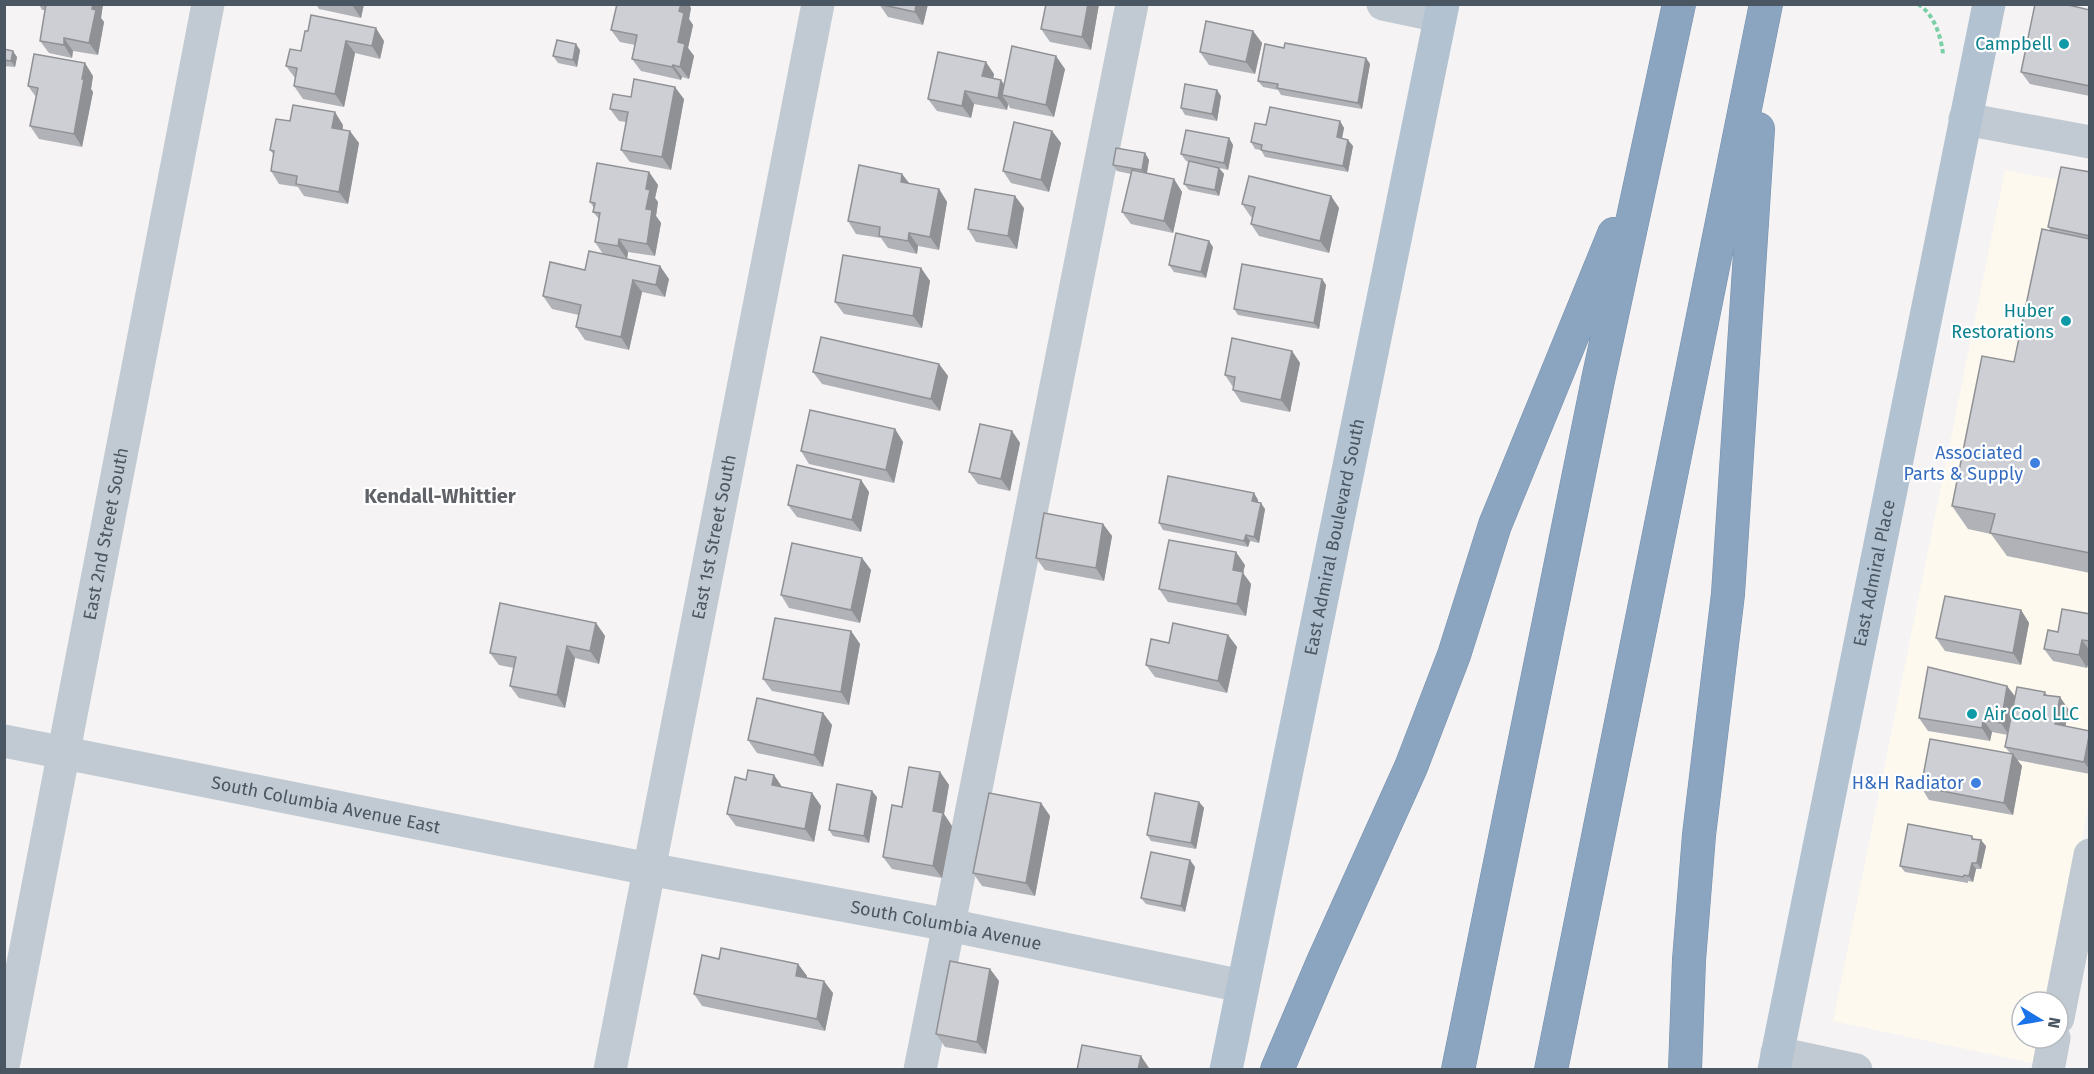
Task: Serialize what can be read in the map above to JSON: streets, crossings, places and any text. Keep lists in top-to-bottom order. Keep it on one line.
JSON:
{"streets":{"main road":["East Admiral Boulevard South","East Admiral Place"],"street":["East 2nd Street South","East 1st Street South","South Columbia Avenue East","South Columbia Avenue"]},"crossings":[["East 2nd Street South","South Columbia Avenue East"],["East 1st Street South","South Columbia Avenue East"],["East 1st Street South","South Columbia Avenue"],["East Admiral Boulevard South","South Columbia Avenue"],["South Columbia Avenue East","South Columbia Avenue"]],"districts":["Kendall-Whittier"],"places":["Campbell","Huber Restorations","Associated Parts & Supply","Air Cool LLC","H&H Radiator"],"north":"right"}
